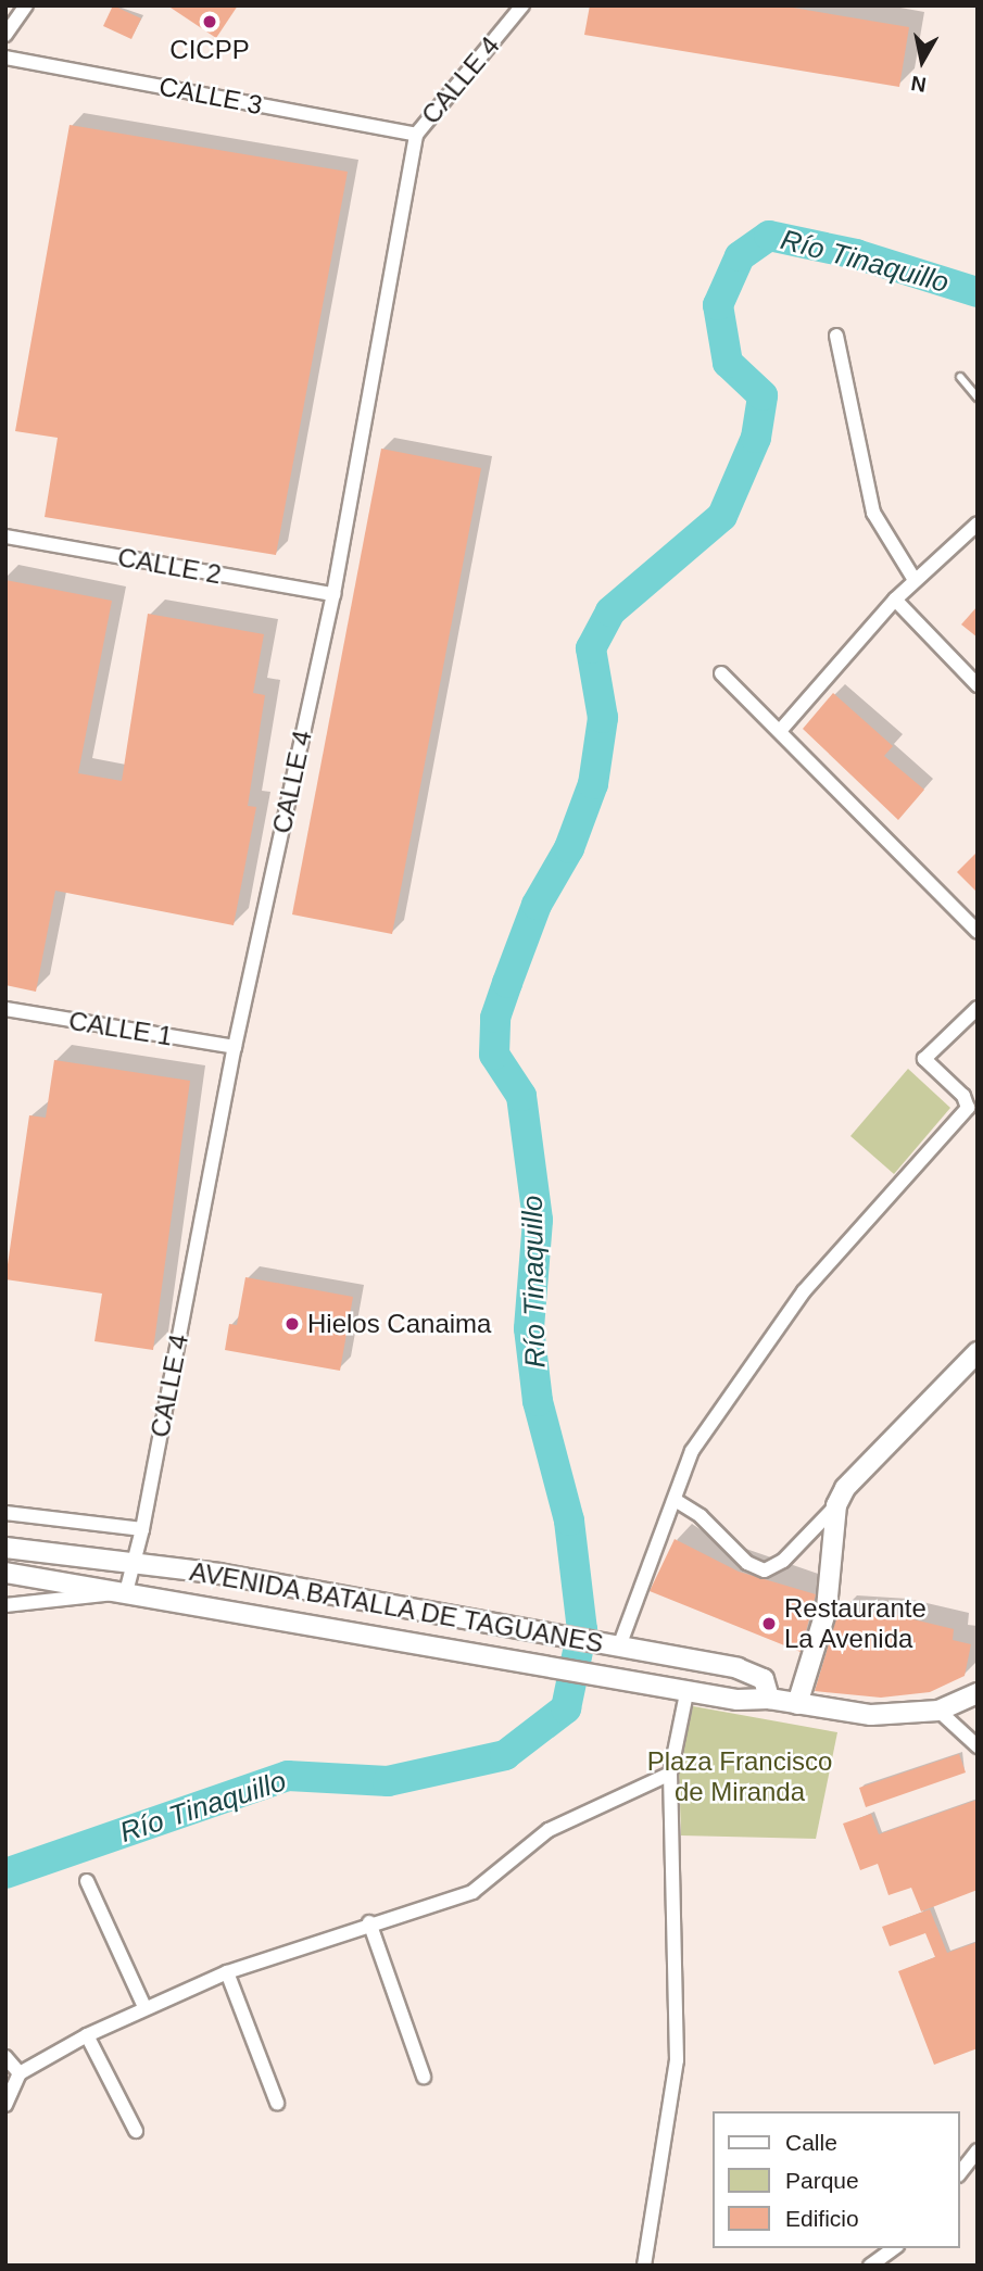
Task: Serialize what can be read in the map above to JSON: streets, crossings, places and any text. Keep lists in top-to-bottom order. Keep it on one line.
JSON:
{"streets":{"street":["CALLE 4","CALLE 3","CALLE 2","CALLE 1","AVENIDA BATALLA DE TAGUANES"]},"crossings":[["CALLE 4","CALLE 3"],["CALLE 4","CALLE 2"],["CALLE 4","CALLE 1"],["CALLE 4","AVENIDA BATALLA DE TAGUANES"]],"water":["Río Tinaquillo"],"parks":["Plaza Francisco de Miranda"],"places":["CICPP","Hielos Canaima","Restaurante La Avenida"],"legend":["Calle","Parque","Edificio"],"north":"bottom"}
